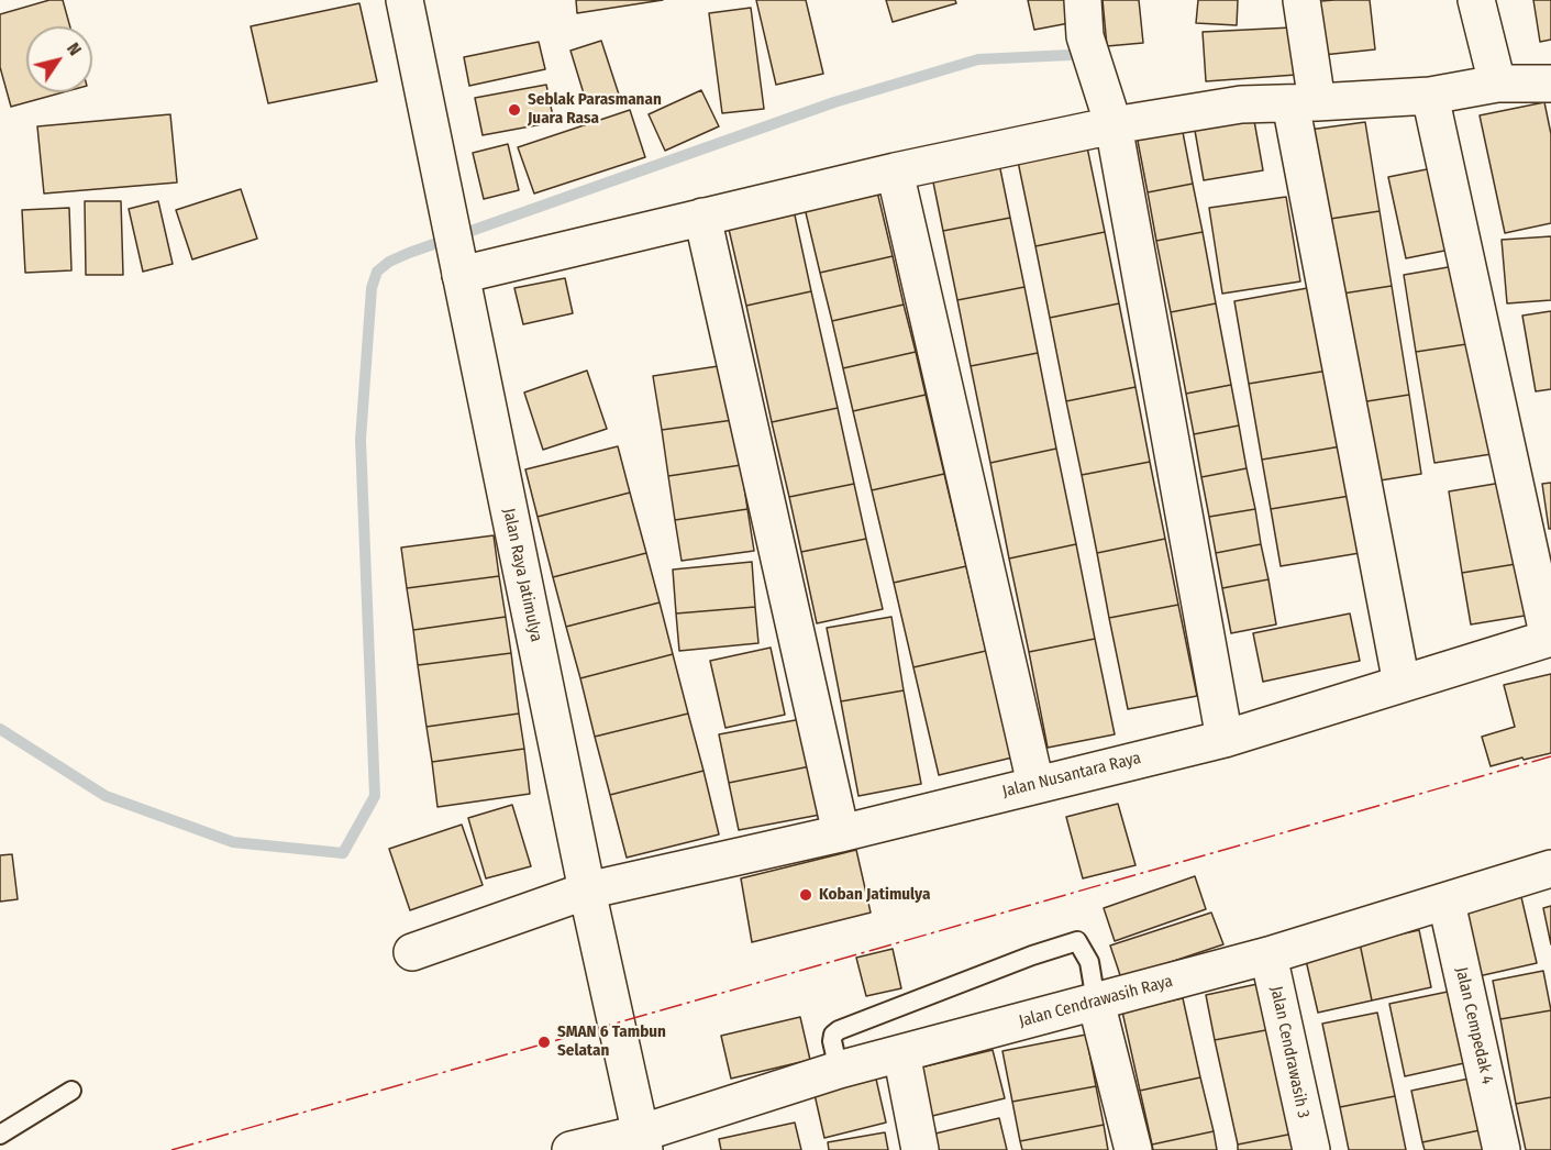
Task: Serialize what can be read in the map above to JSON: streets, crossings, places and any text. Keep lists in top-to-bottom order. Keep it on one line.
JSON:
{"streets":{"street":["Jalan Raya Jatimulya","Jalan Nusantara Raya","Jalan Cendrawasih Raya","Jalan Cempedak 4","Jalan Cendrawasih 3"]},"crossings":[["Jalan Raya Jatimulya","Jalan Nusantara Raya"],["Jalan Raya Jatimulya","Jalan Cendrawasih Raya"],["Jalan Cendrawasih Raya","Jalan Cempedak 4"],["Jalan Cendrawasih Raya","Jalan Cendrawasih 3"]],"places":["Seblak Parasmanan Juara Rasa","Koban Jatimulya","SMAN 6 Tambun Selatan"],"north":"top right"}
